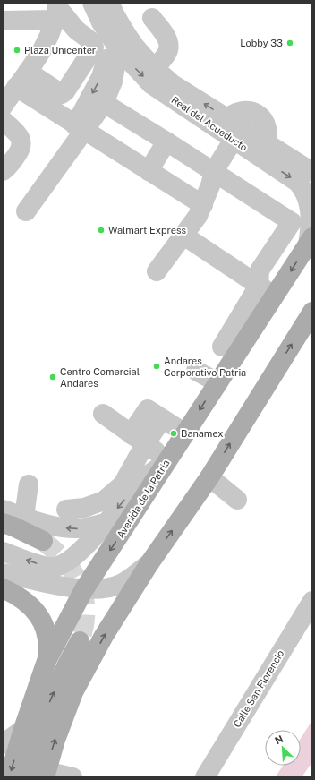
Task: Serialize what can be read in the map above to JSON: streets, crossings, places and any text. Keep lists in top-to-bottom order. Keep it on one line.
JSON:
{"streets":{"main road":["Avenida de la Patria"],"street":["Real del Acueducto","Calle San Florencio"]},"crossings":[["Real del Acueducto","Avenida de la Patria"]],"places":["Lobby 33","Plaza Unicenter","Walmart Express","Andares Corporativo Patria","Centro Comercial Andares","Banamex"],"north":"top left"}
